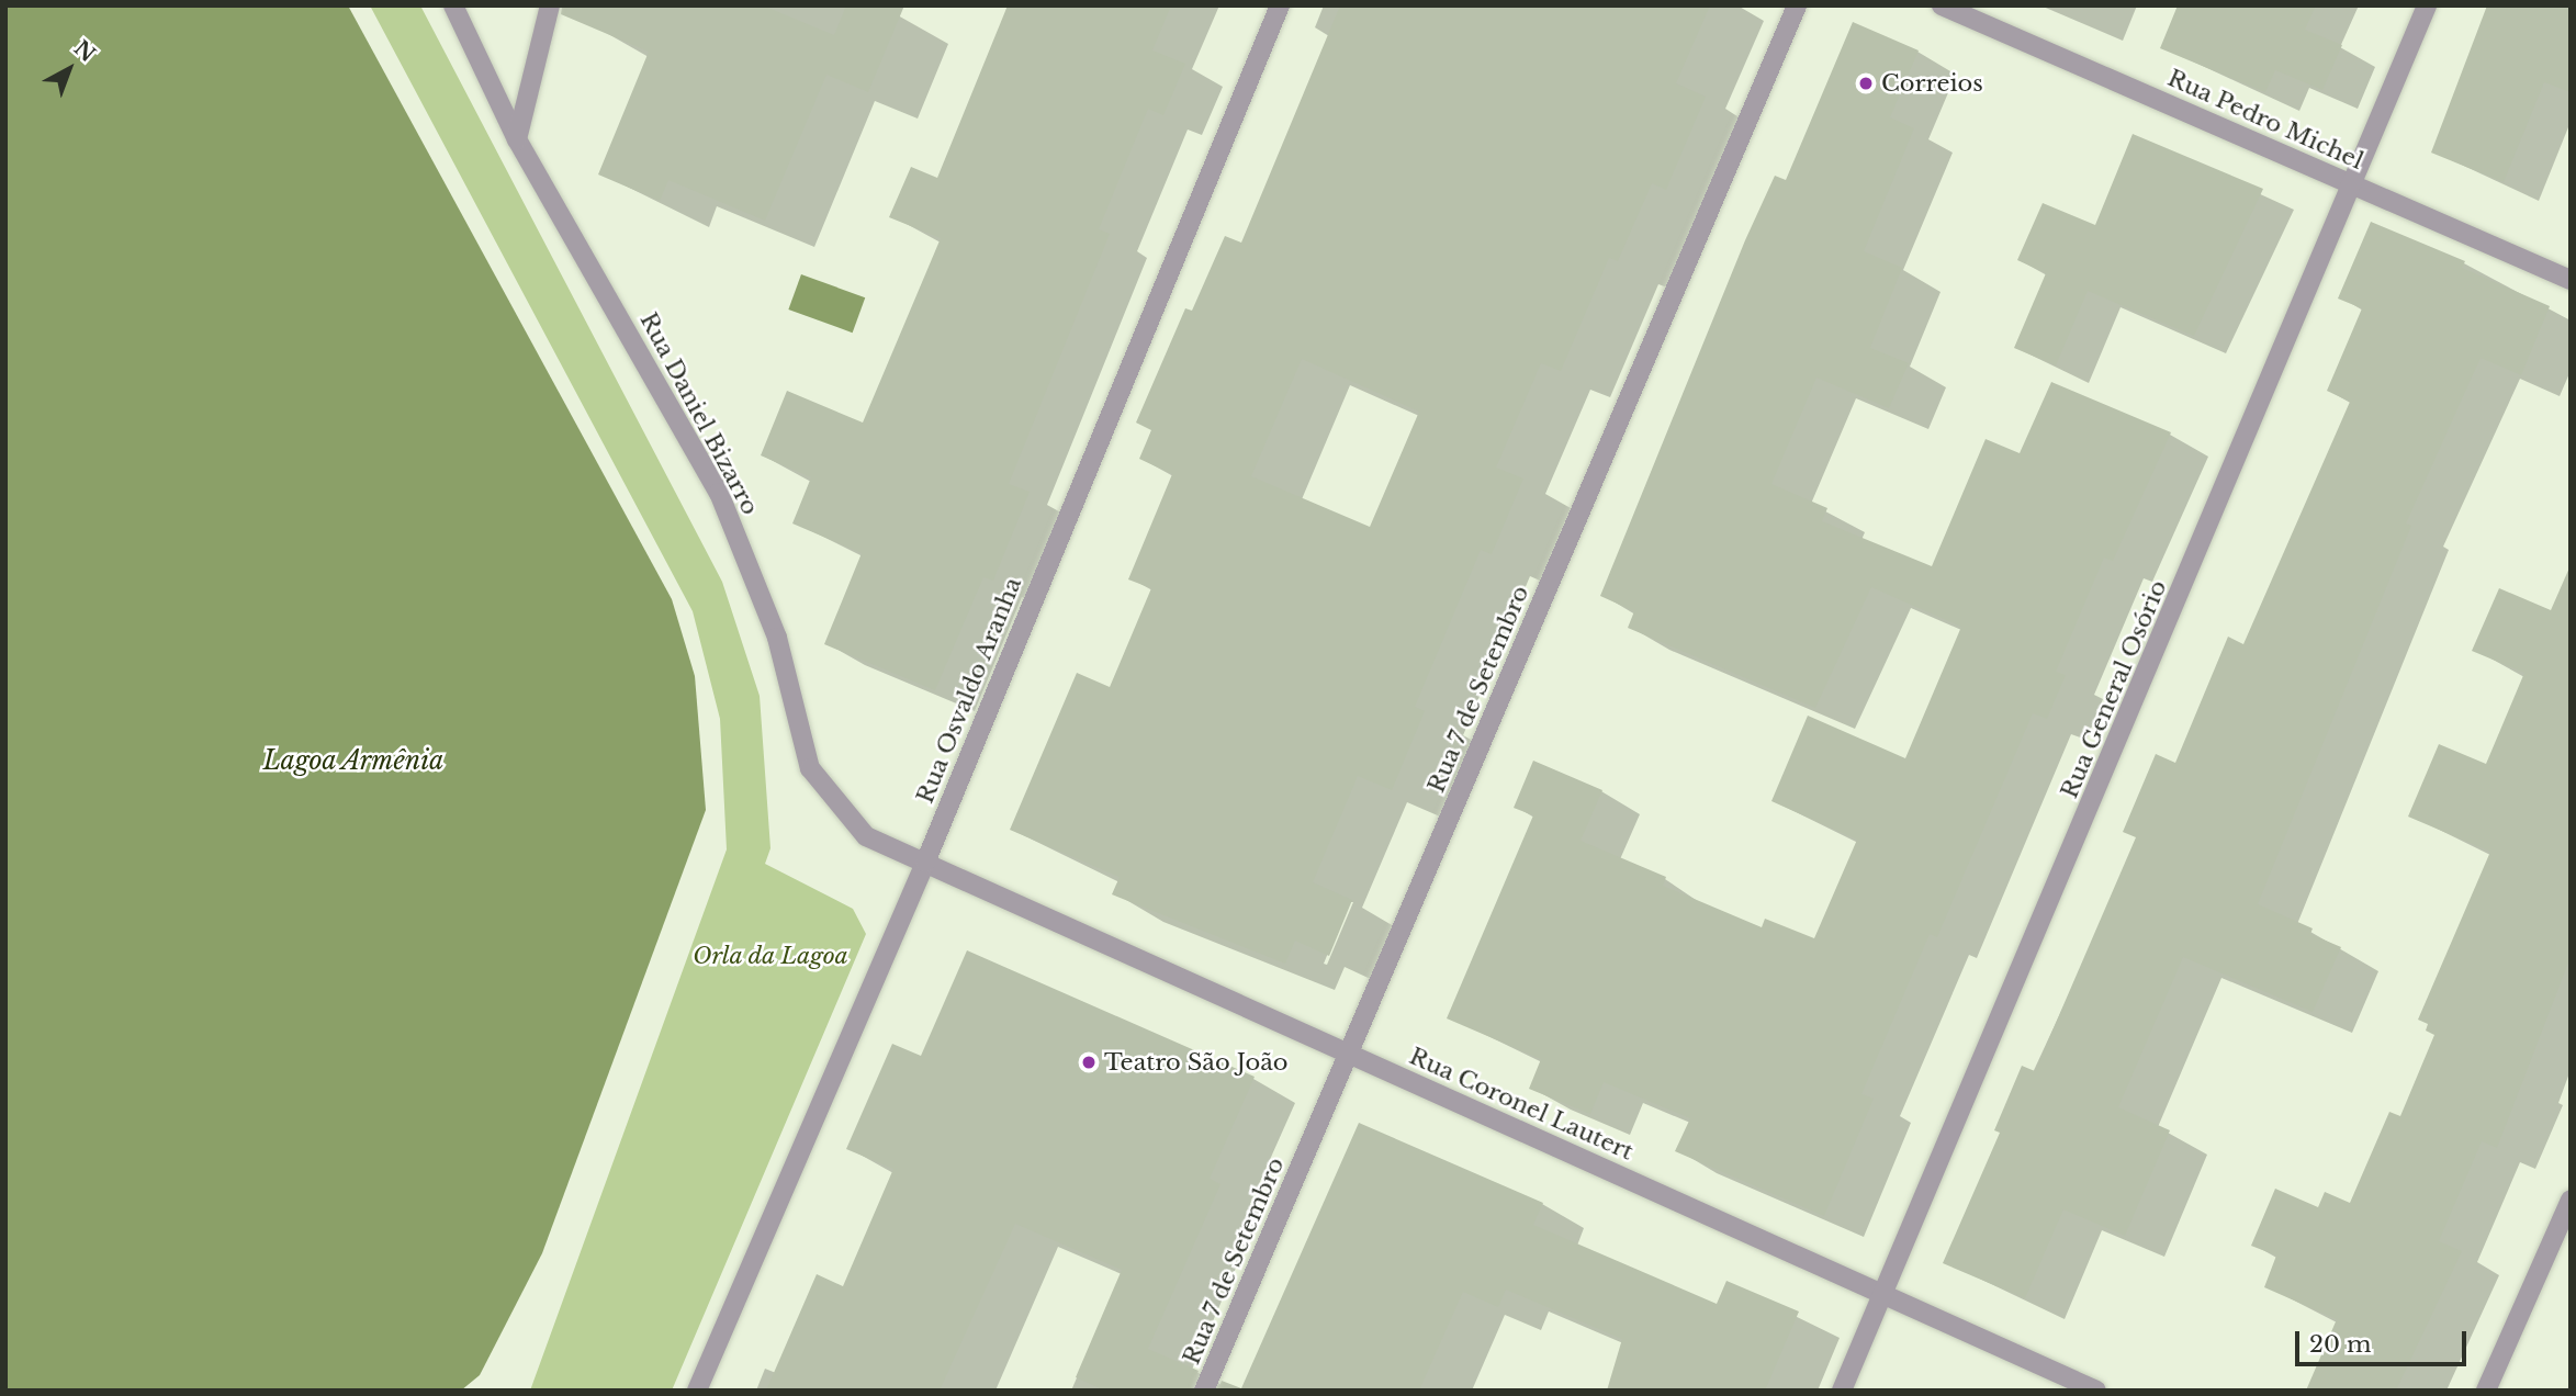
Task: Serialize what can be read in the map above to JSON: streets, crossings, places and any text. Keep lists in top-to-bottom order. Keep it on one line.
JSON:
{"streets":{"street":["Rua Pedro Michel","Rua Daniel Bizarro","Rua 7 de Setembro","Rua General Osório","Rua Osvaldo Aranha","Rua Coronel Lautert"]},"crossings":[["Rua Pedro Michel","Rua General Osório"],["Rua Daniel Bizarro","Rua Osvaldo Aranha"],["Rua Daniel Bizarro","Rua Coronel Lautert"],["Rua 7 de Setembro","Rua Coronel Lautert"],["Rua General Osório","Rua Coronel Lautert"],["Rua Osvaldo Aranha","Rua Coronel Lautert"]],"water":["Lagoa Armênia"],"parks":["Orla da Lagoa"],"places":["Correios","Teatro São João"],"scale_bar":"20 m","north":"top right"}
